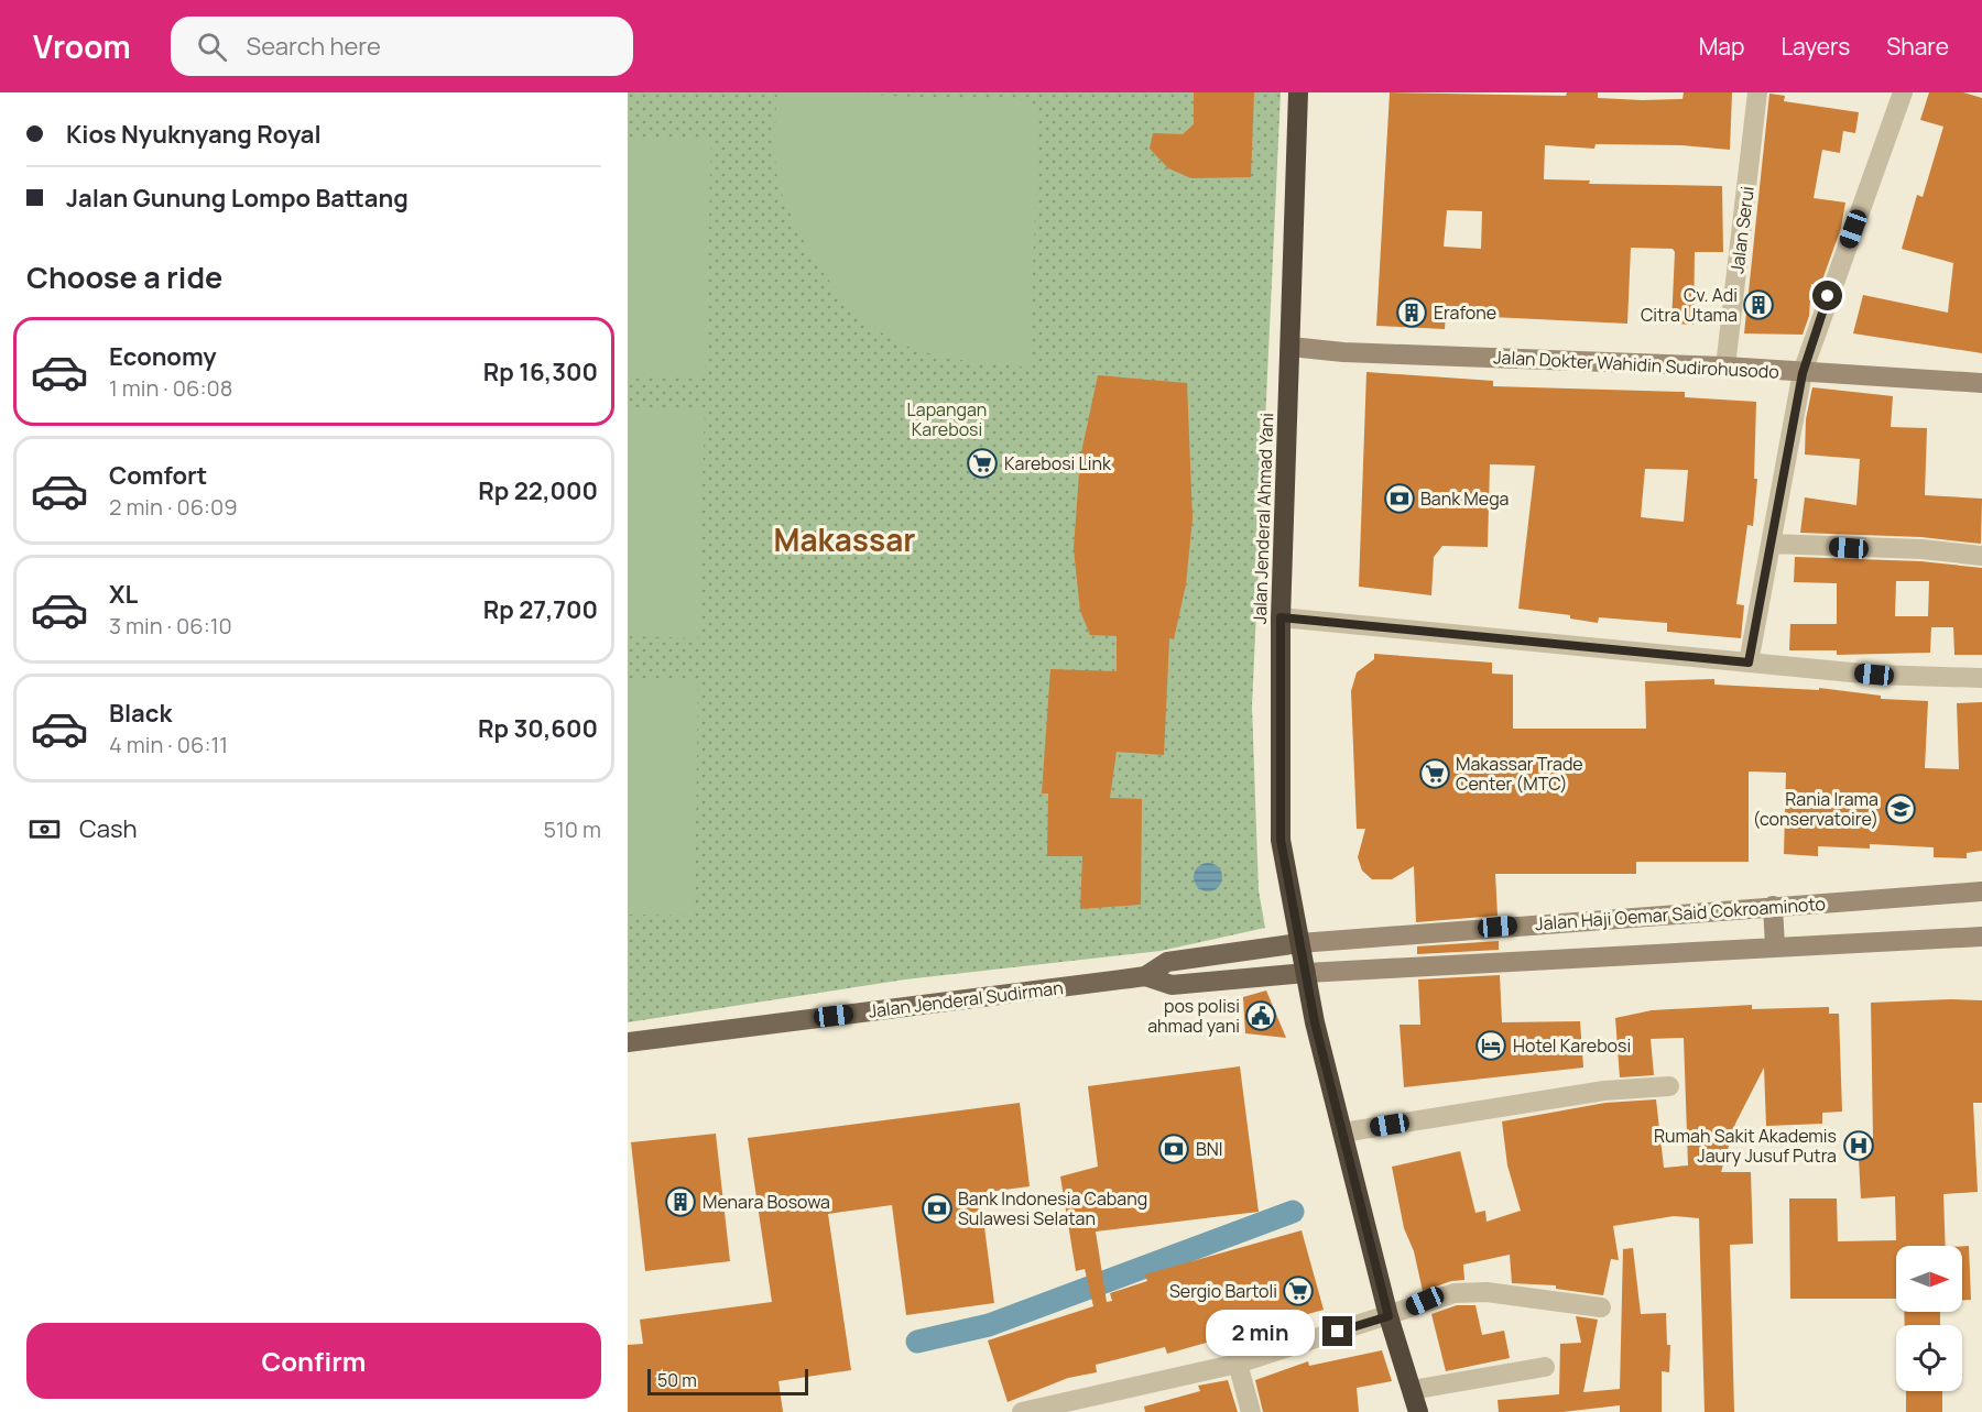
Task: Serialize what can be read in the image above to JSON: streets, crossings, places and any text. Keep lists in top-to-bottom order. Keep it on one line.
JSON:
{"streets":{"highway":["Jalan Jenderal Ahmad Yani"],"main road":["Jalan Dokter Wahidin Sudirohusodo","Jalan Haji Oemar Said Cokroaminoto","Jalan Jenderal Sudirman"],"street":["Jalan Serui"]},"crossings":[["Jalan Serui","Jalan Dokter Wahidin Sudirohusodo"],["Jalan Dokter Wahidin Sudirohusodo","Jalan Jenderal Ahmad Yani"],["Jalan Jenderal Ahmad Yani","Jalan Haji Oemar Said Cokroaminoto"],["Jalan Jenderal Ahmad Yani","Jalan Jenderal Sudirman"],["Jalan Haji Oemar Said Cokroaminoto","Jalan Jenderal Sudirman"]],"districts":["Makassar"],"parks":["Lapangan Karebosi"],"places":{"building":["Cv. Adi Citra Utama","Erafone","Menara Bosowa"],"supermarket":["Karebosi Link","Makassar Trade Center (MTC)","Sergio Bartoli"],"bank":["Bank Mega","BNI","Bank Indonesia Cabang Sulawesi Selatan"],"school or university":["Rania Irama (conservatoire)"],"public building":["pos polisi ahmad yani"],"hotel":["Hotel Karebosi"],"hospital":["Rumah Sakit Akademis Jaury Jusuf Putra"]},"scale_bar":"50 m","north":"right","page":{"header":"Vroom","search":"Search here","nav":["Map","Layers","Share"],"banner":["Kios Nyuknyang Royal","Jalan Gunung Lompo Battang"],"heading":"Choose a ride","list":[{"name":"Economy","note":"1 min · 06:08","value":"Rp 16,300"},{"name":"Comfort","note":"2 min · 06:09","value":"Rp 22,000"},{"name":"XL","note":"3 min · 06:10","value":"Rp 27,700"},{"name":"Black","note":"4 min · 06:11","value":"Rp 30,600"}],"pay":["Cash","510 m"],"buttons":"Confirm","bubble":"2 min","scale":"50 m"}}
